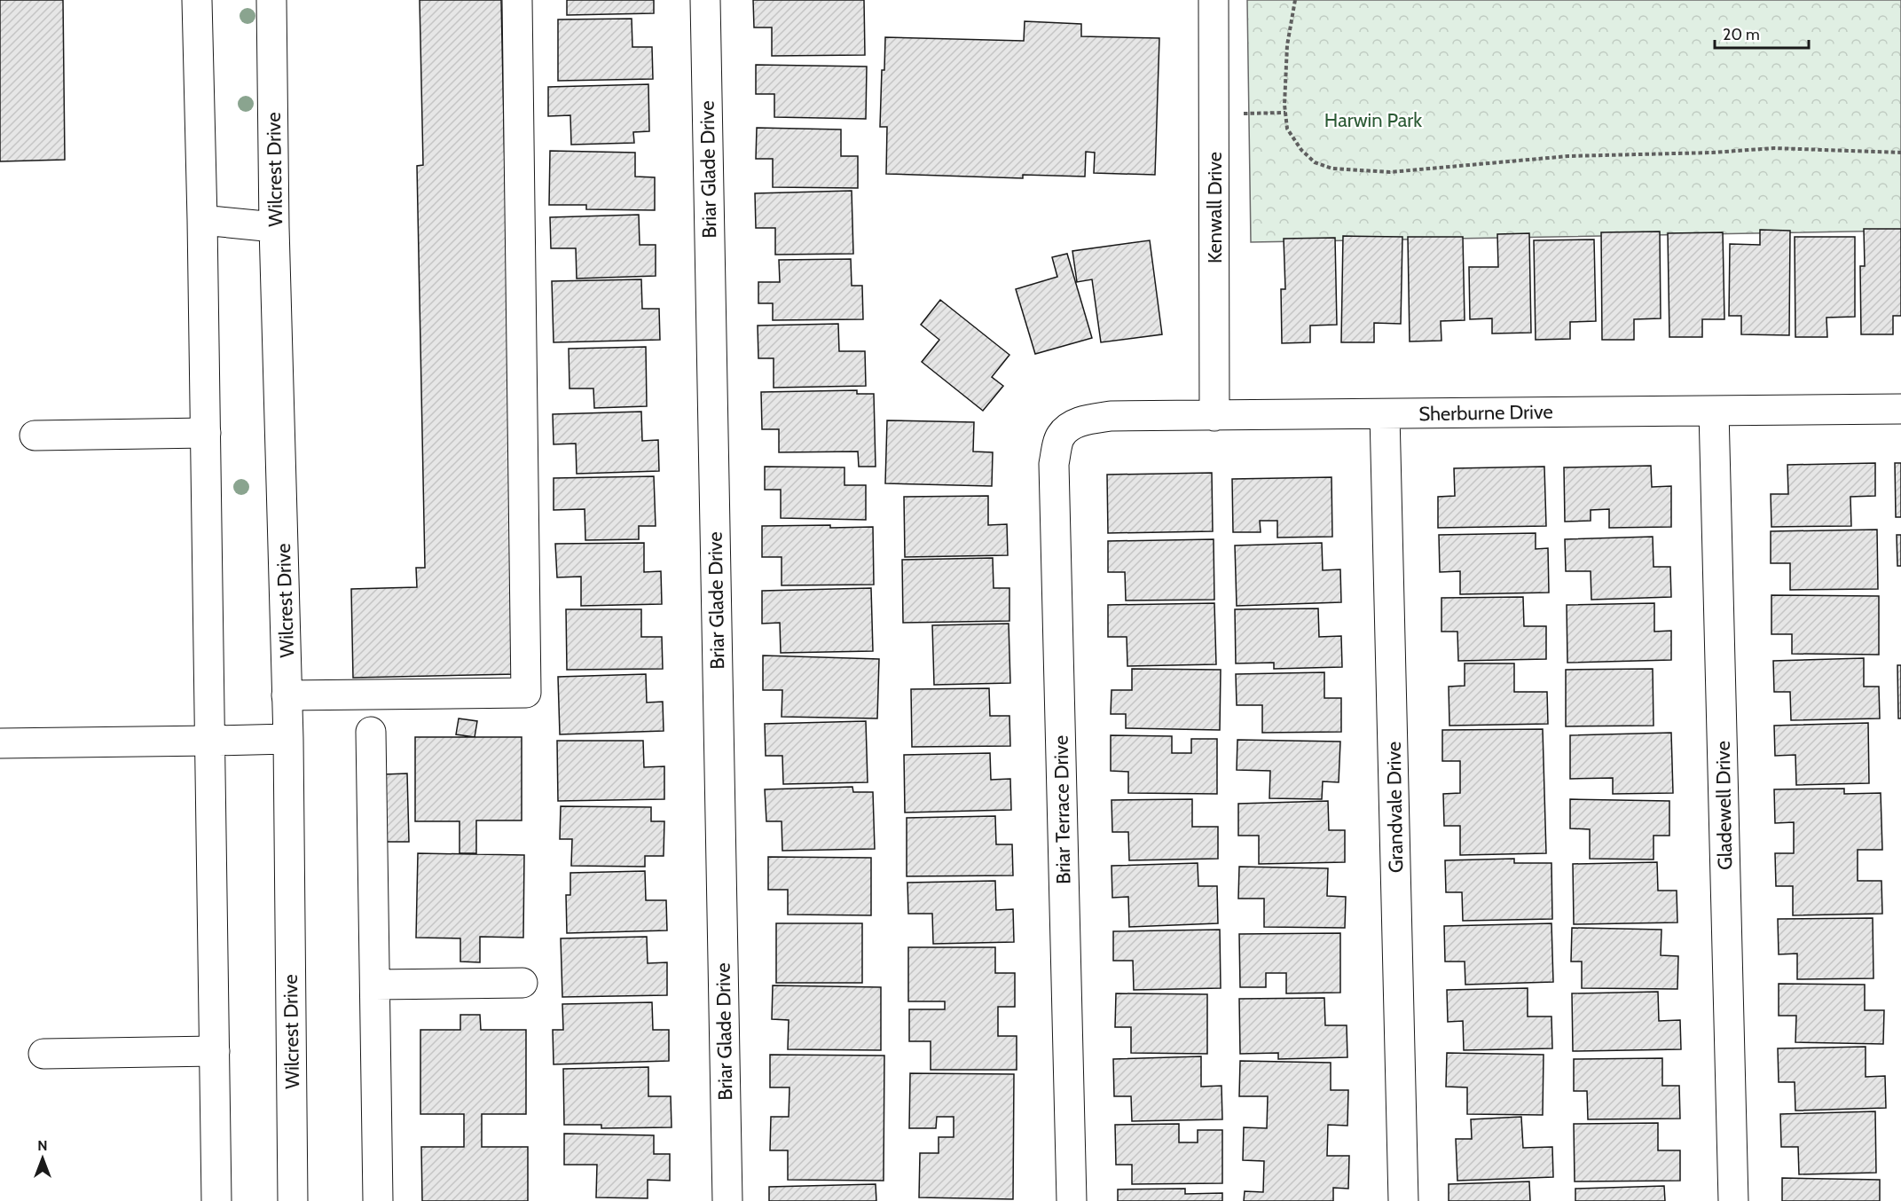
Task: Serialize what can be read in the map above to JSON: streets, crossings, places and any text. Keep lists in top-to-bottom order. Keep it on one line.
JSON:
{"streets":{"street":["Wilcrest Drive","Briar Glade Drive","Kenwall Drive","Sherburne Drive","Gladewell Drive","Grandvale Drive","Briar Terrace Drive"]},"crossings":[["Kenwall Drive","Sherburne Drive"],["Sherburne Drive","Gladewell Drive"],["Sherburne Drive","Grandvale Drive"],["Sherburne Drive","Briar Terrace Drive"]],"parks":["Harwin Park"],"scale_bar":"20 m","north":"top"}
